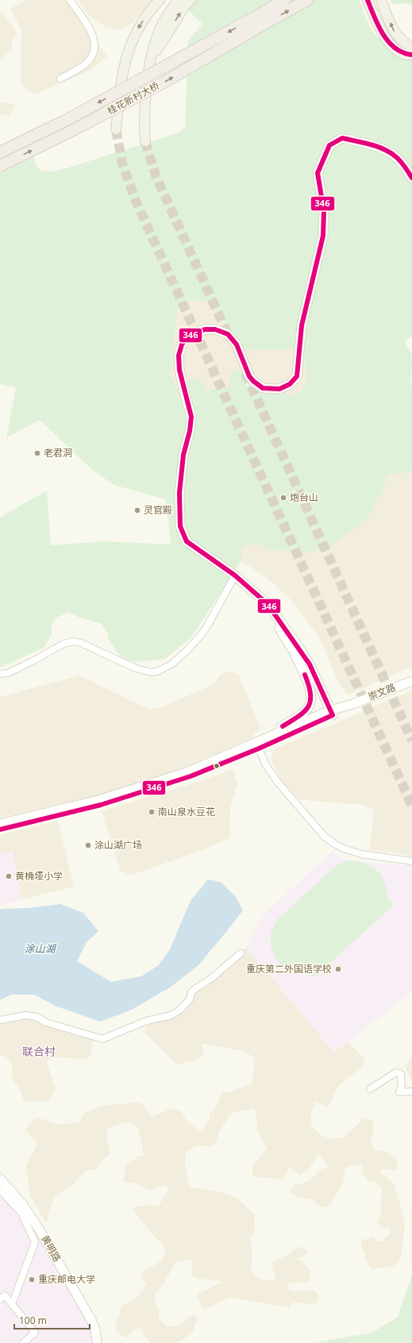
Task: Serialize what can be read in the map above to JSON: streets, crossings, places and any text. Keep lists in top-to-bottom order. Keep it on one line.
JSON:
{"streets":{"highway":["桂花新村大桥"],"main road":["崇文路","黄明路"]},"districts":["联合村"],"water":["涂山湖"],"places":["老君洞","炮台山","灵官殿","南山泉水豆花","涂山湖广场","黄桷垭小学","重庆第二外国语学校","重庆邮电大学"],"lines":["transit line 346"],"scale_bar":"100 m"}
